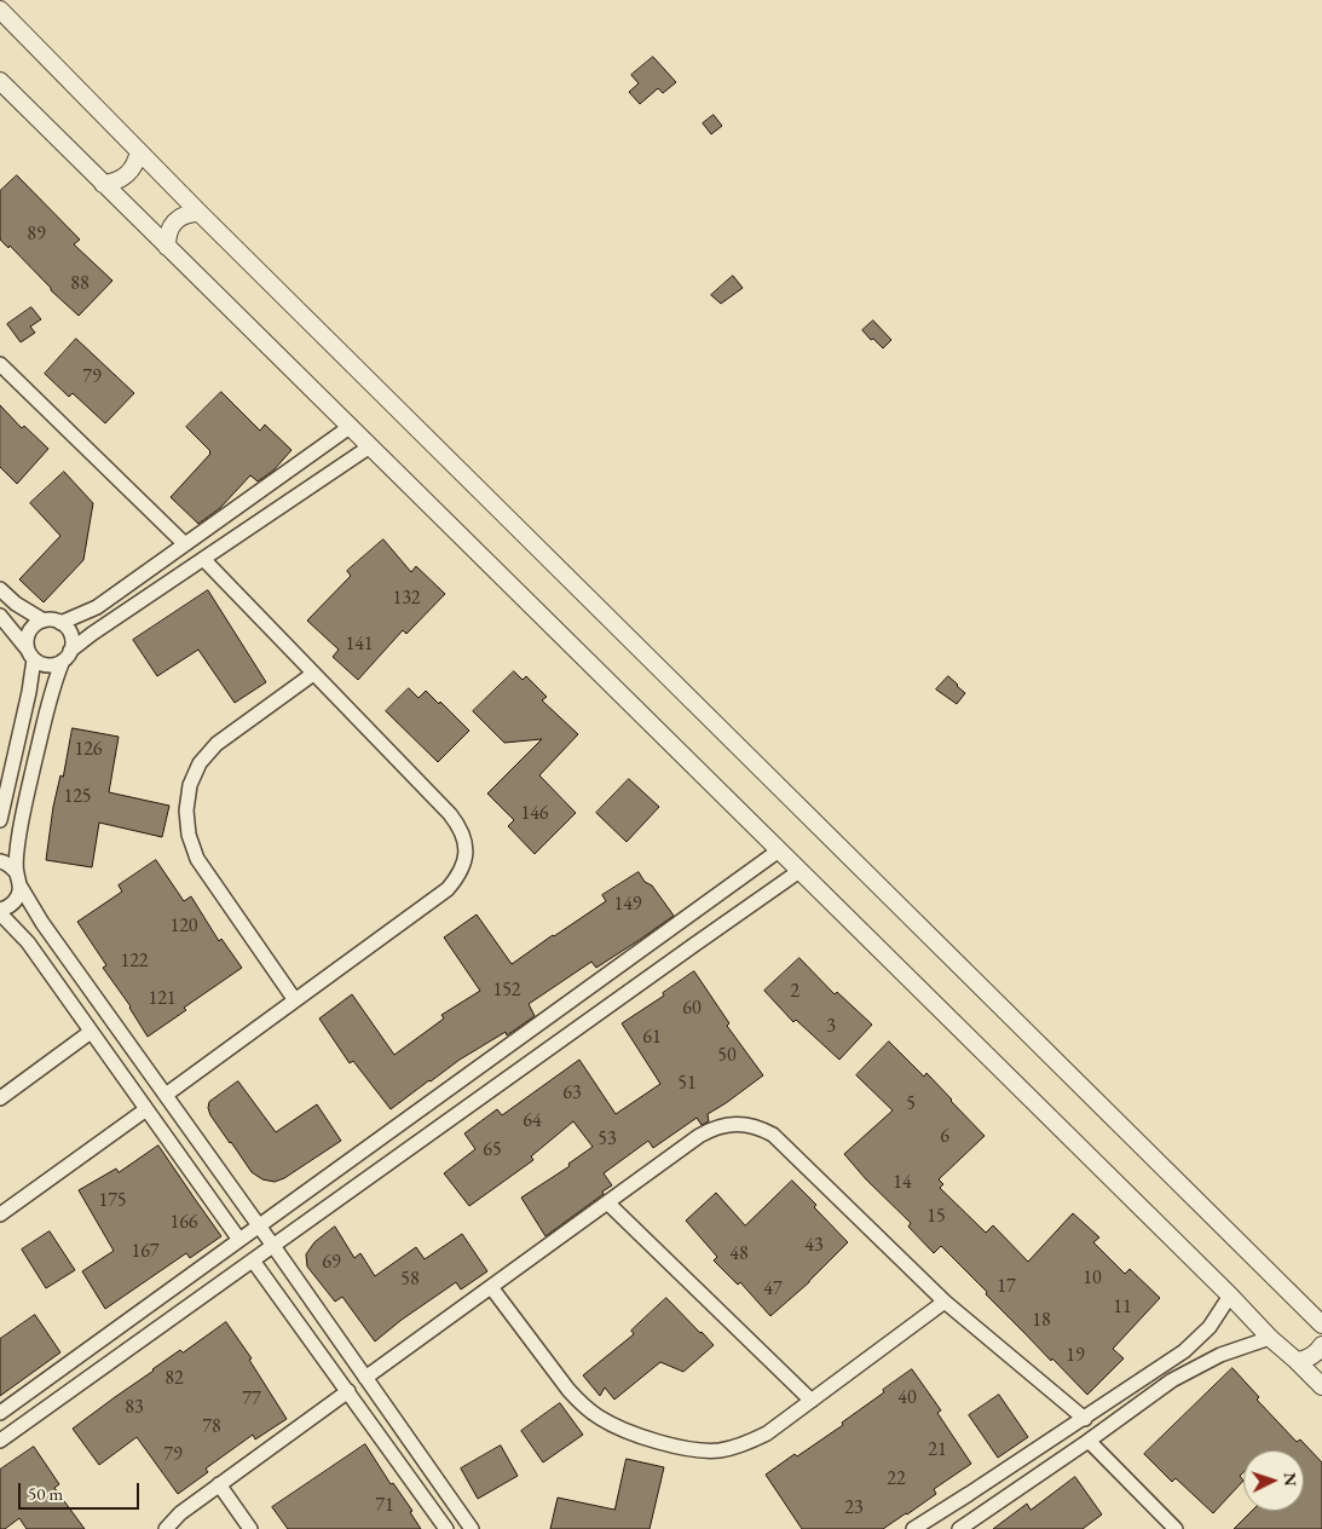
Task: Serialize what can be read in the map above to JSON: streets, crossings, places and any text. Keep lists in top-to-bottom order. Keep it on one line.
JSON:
{"house_numbers":["89","88","79","132","141","126","125","146","149","120","122","152","2","121","60","3","61","50","51","63","5","64","6","53","65","14","175","15","166","43","167","48","69","10","58","17","47","11","18","19","82","40","77","83","78","21","79","22","71","23"],"scale_bar":"50 m","north":"right"}
